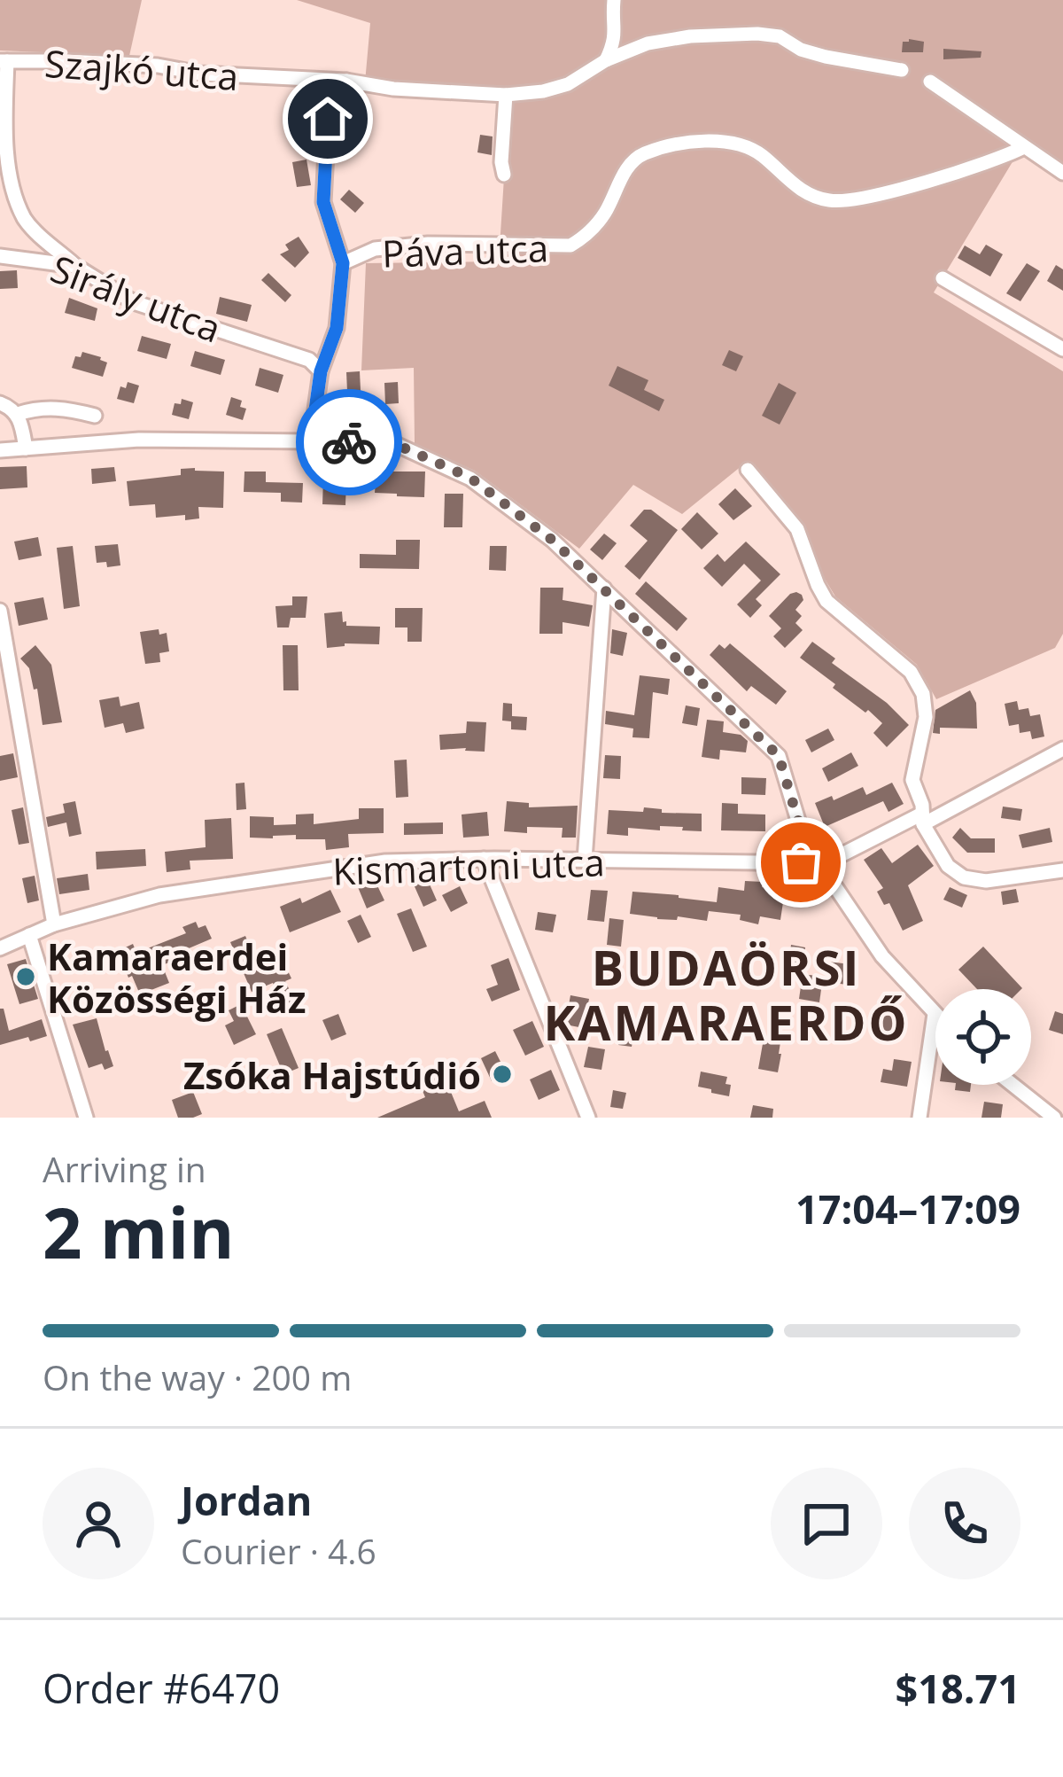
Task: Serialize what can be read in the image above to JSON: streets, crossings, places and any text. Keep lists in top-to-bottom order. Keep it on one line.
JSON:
{"streets":{"street":["Szajkó utca","Páva utca","Sirály utca","Kismartoni utca"]},"crossings":[["Szajkó utca","Páva utca"],["Páva utca","Sirály utca"]],"districts":["BUDAÖRSI KAMARAERDŐ"],"places":["Kamaraerdei Közösségi Ház","Zsóka Hajstúdió"],"page":{"heading":["2 min","Arriving in","17:04–17:09"],"panel":["Jordan","Courier · 4.6","Order #6470","$18.71"],"bar":"On the way · 200 m"}}
